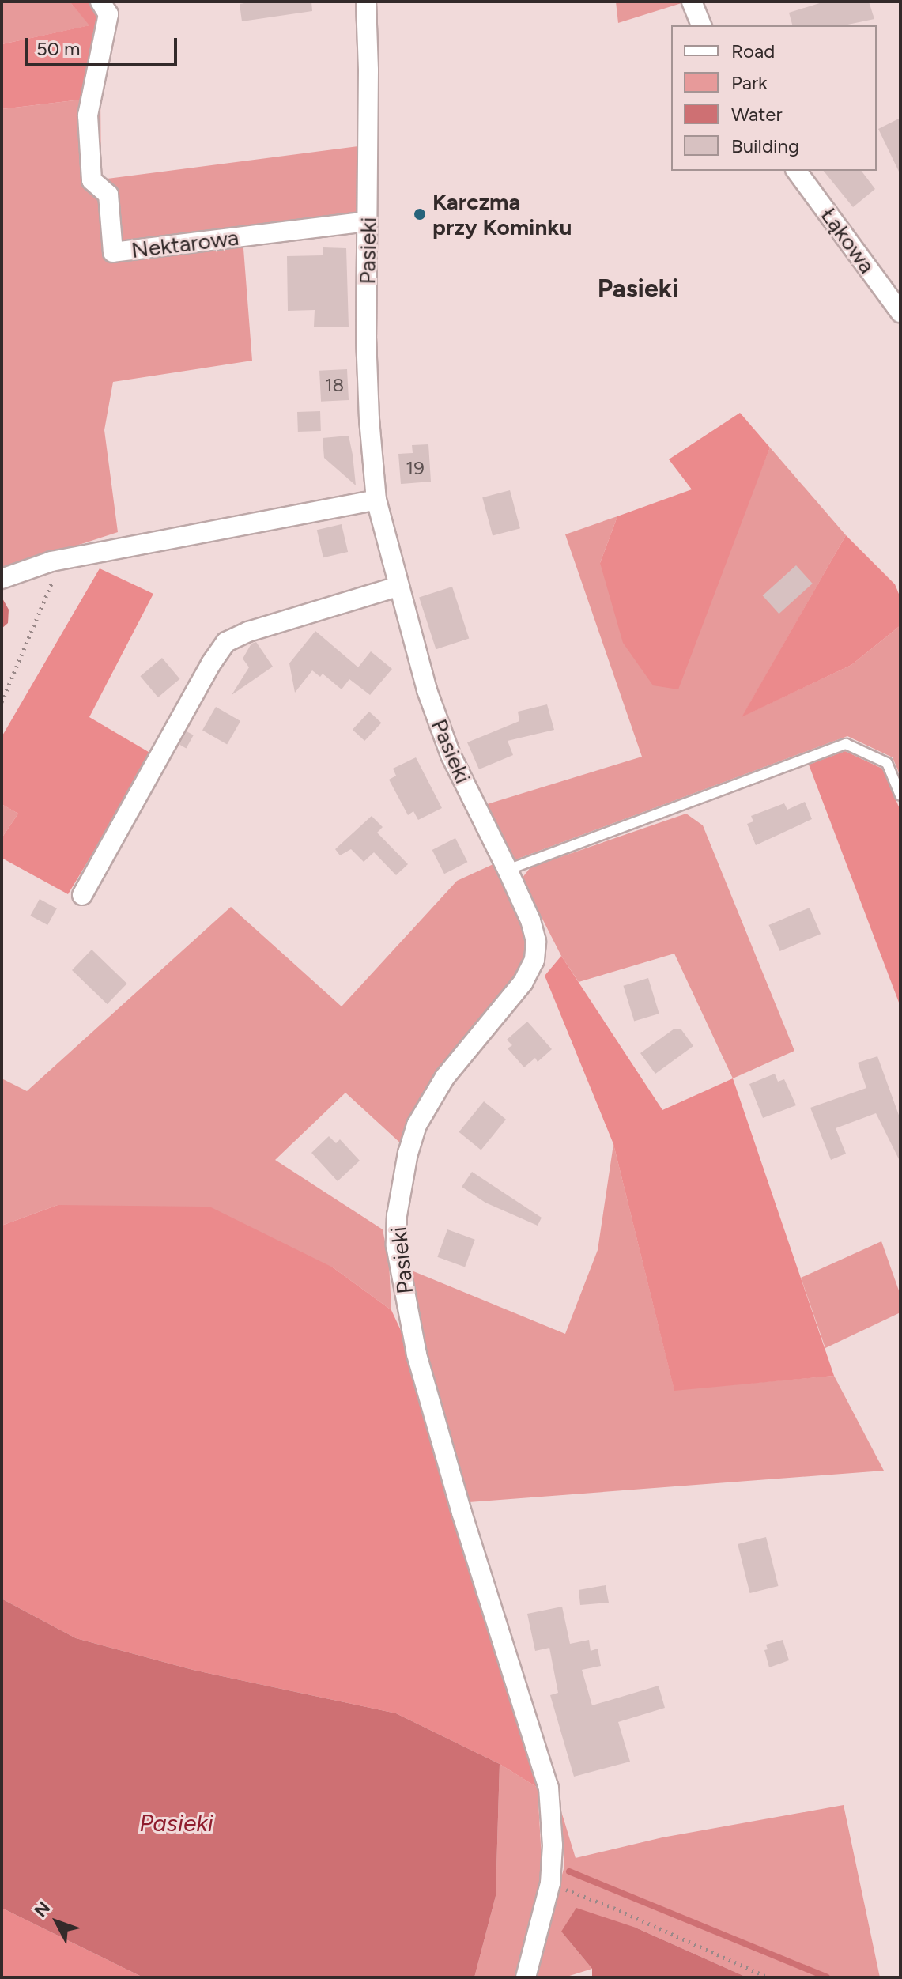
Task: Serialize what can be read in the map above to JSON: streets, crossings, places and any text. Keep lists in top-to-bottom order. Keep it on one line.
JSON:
{"streets":{"street":["Łąkowa","Nektarowa","Pasieki"]},"crossings":[["Nektarowa","Pasieki"]],"districts":["Pasieki"],"water":["Pasieki"],"places":["Karczma przy Kominku"],"house_numbers":["18","19"],"legend":["Road","Park","Water","Building"],"scale_bar":"50 m","north":"top left"}
